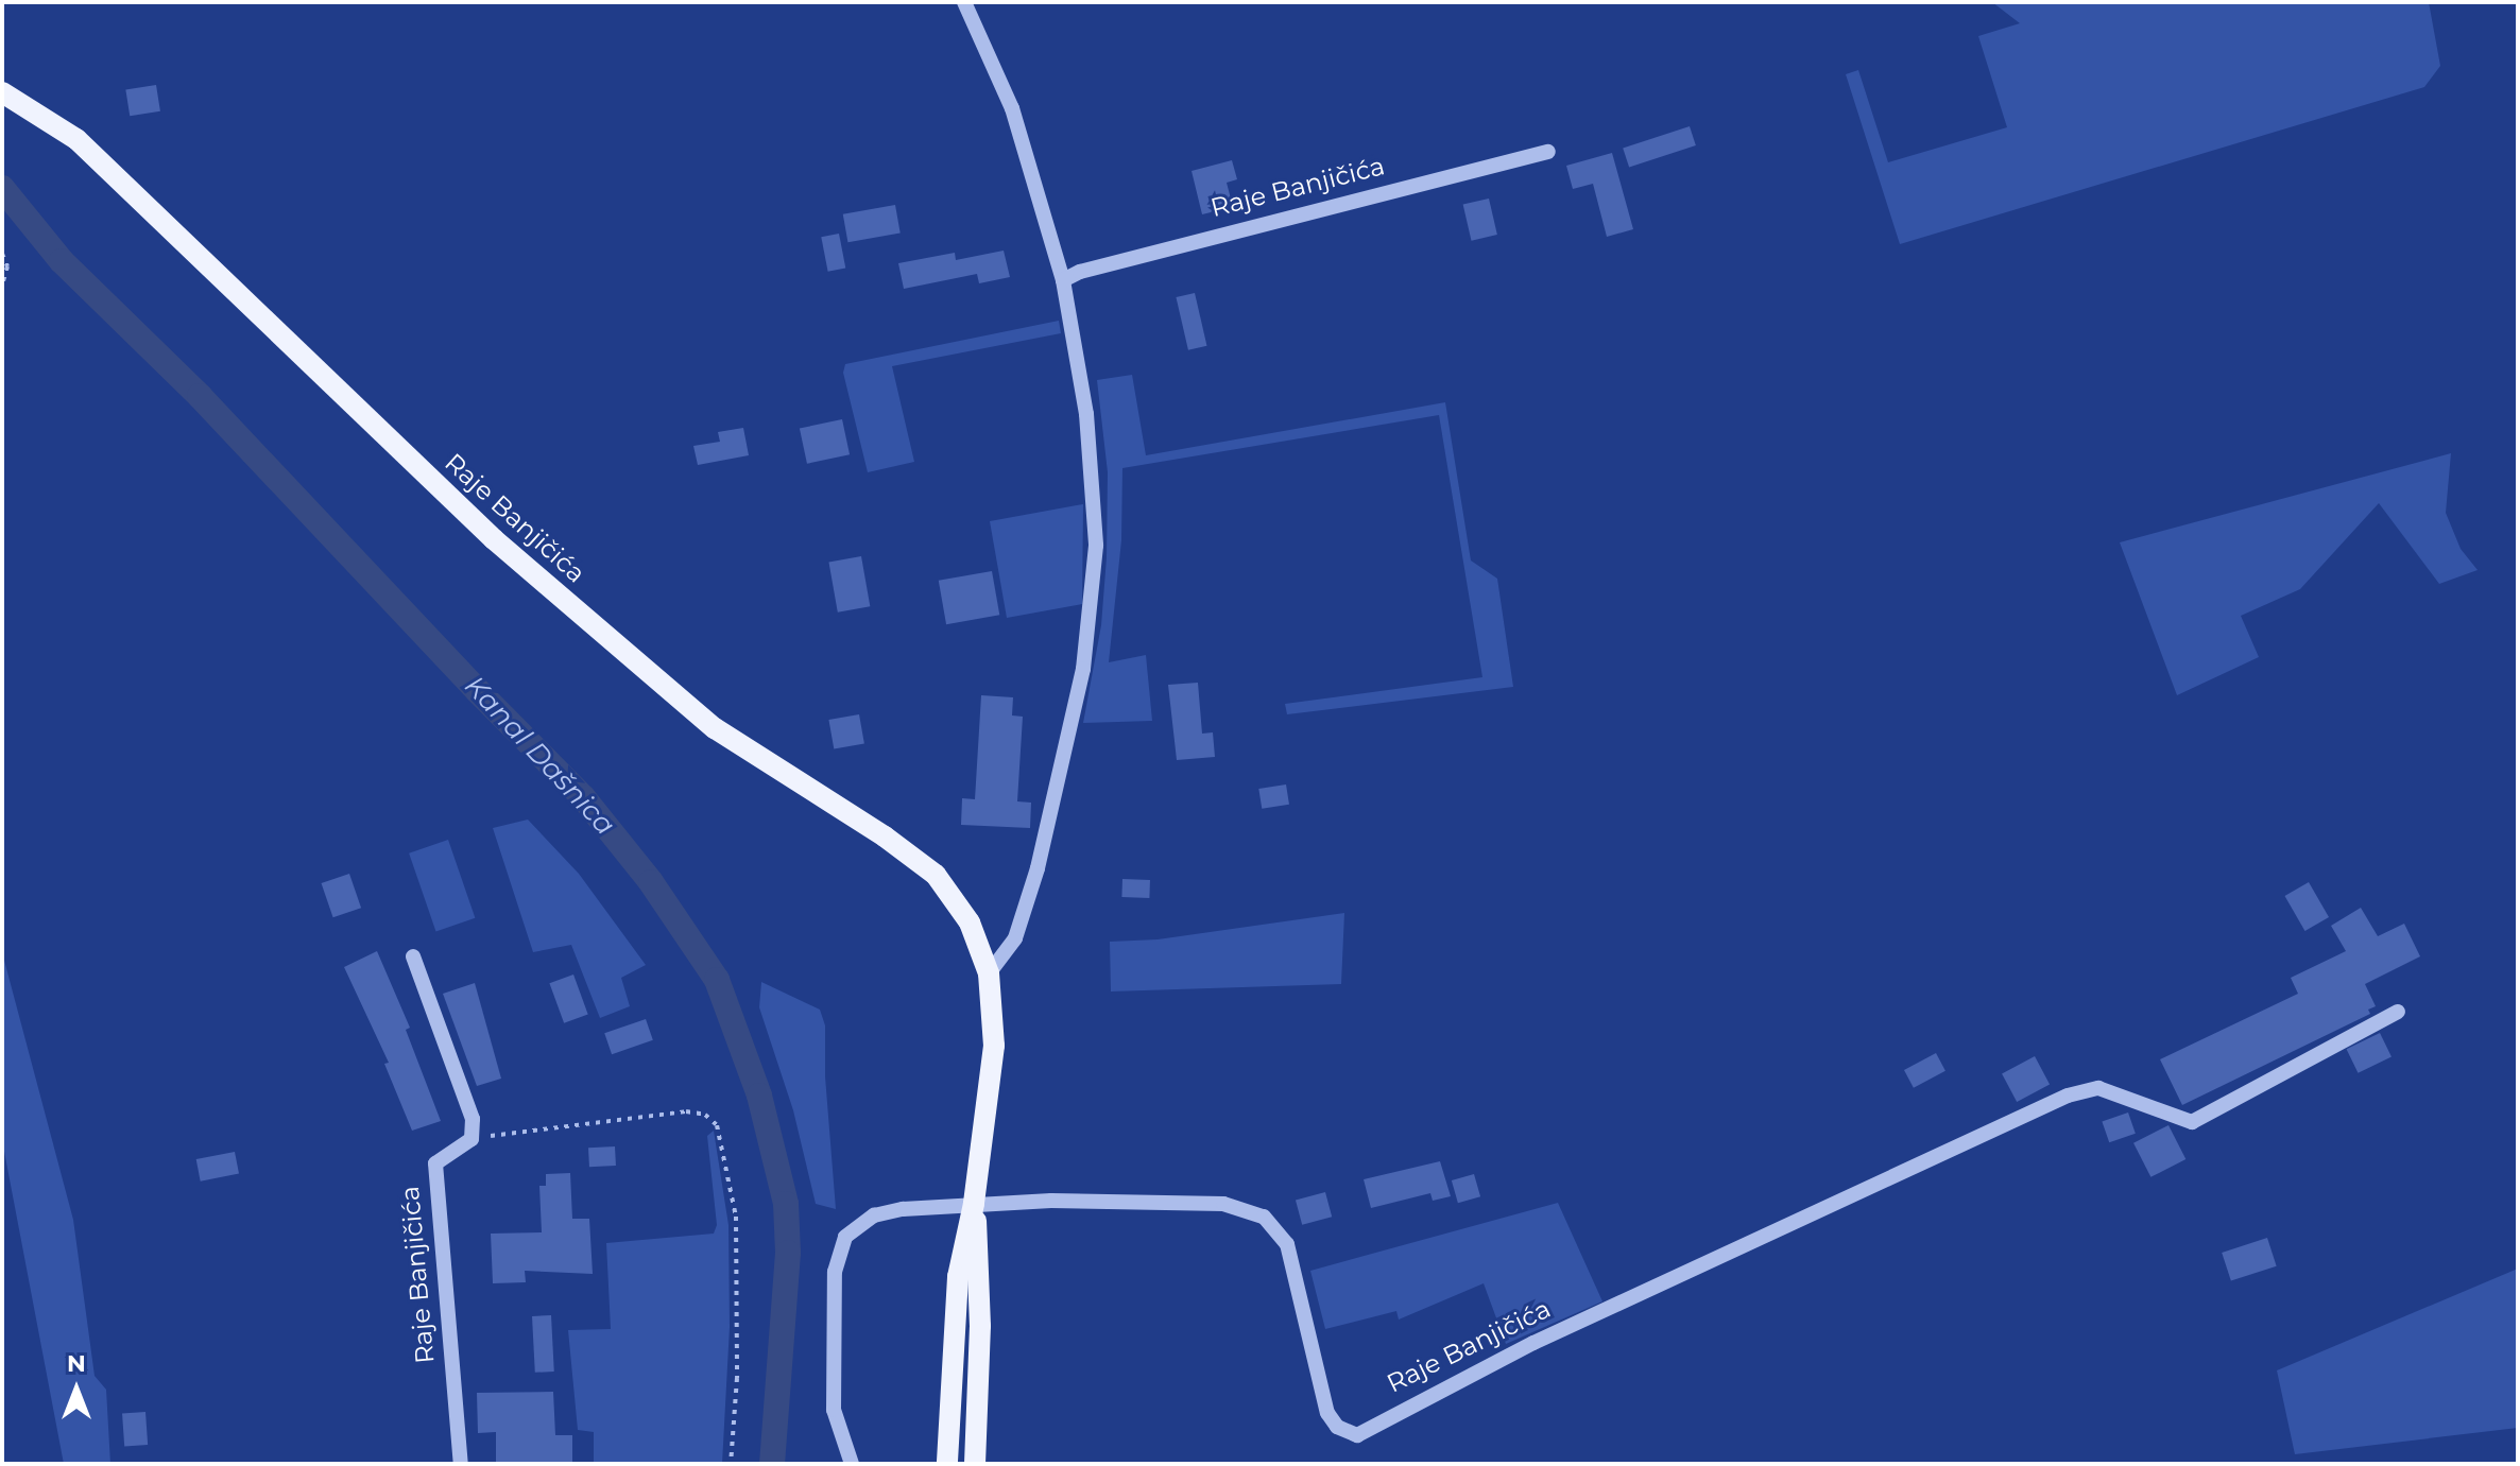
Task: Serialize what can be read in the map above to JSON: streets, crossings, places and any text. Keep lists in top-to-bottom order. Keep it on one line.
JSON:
{"streets":{"main road":["Raje Banjičića"]},"water":["Kanal Dašnica"],"north":"top"}
